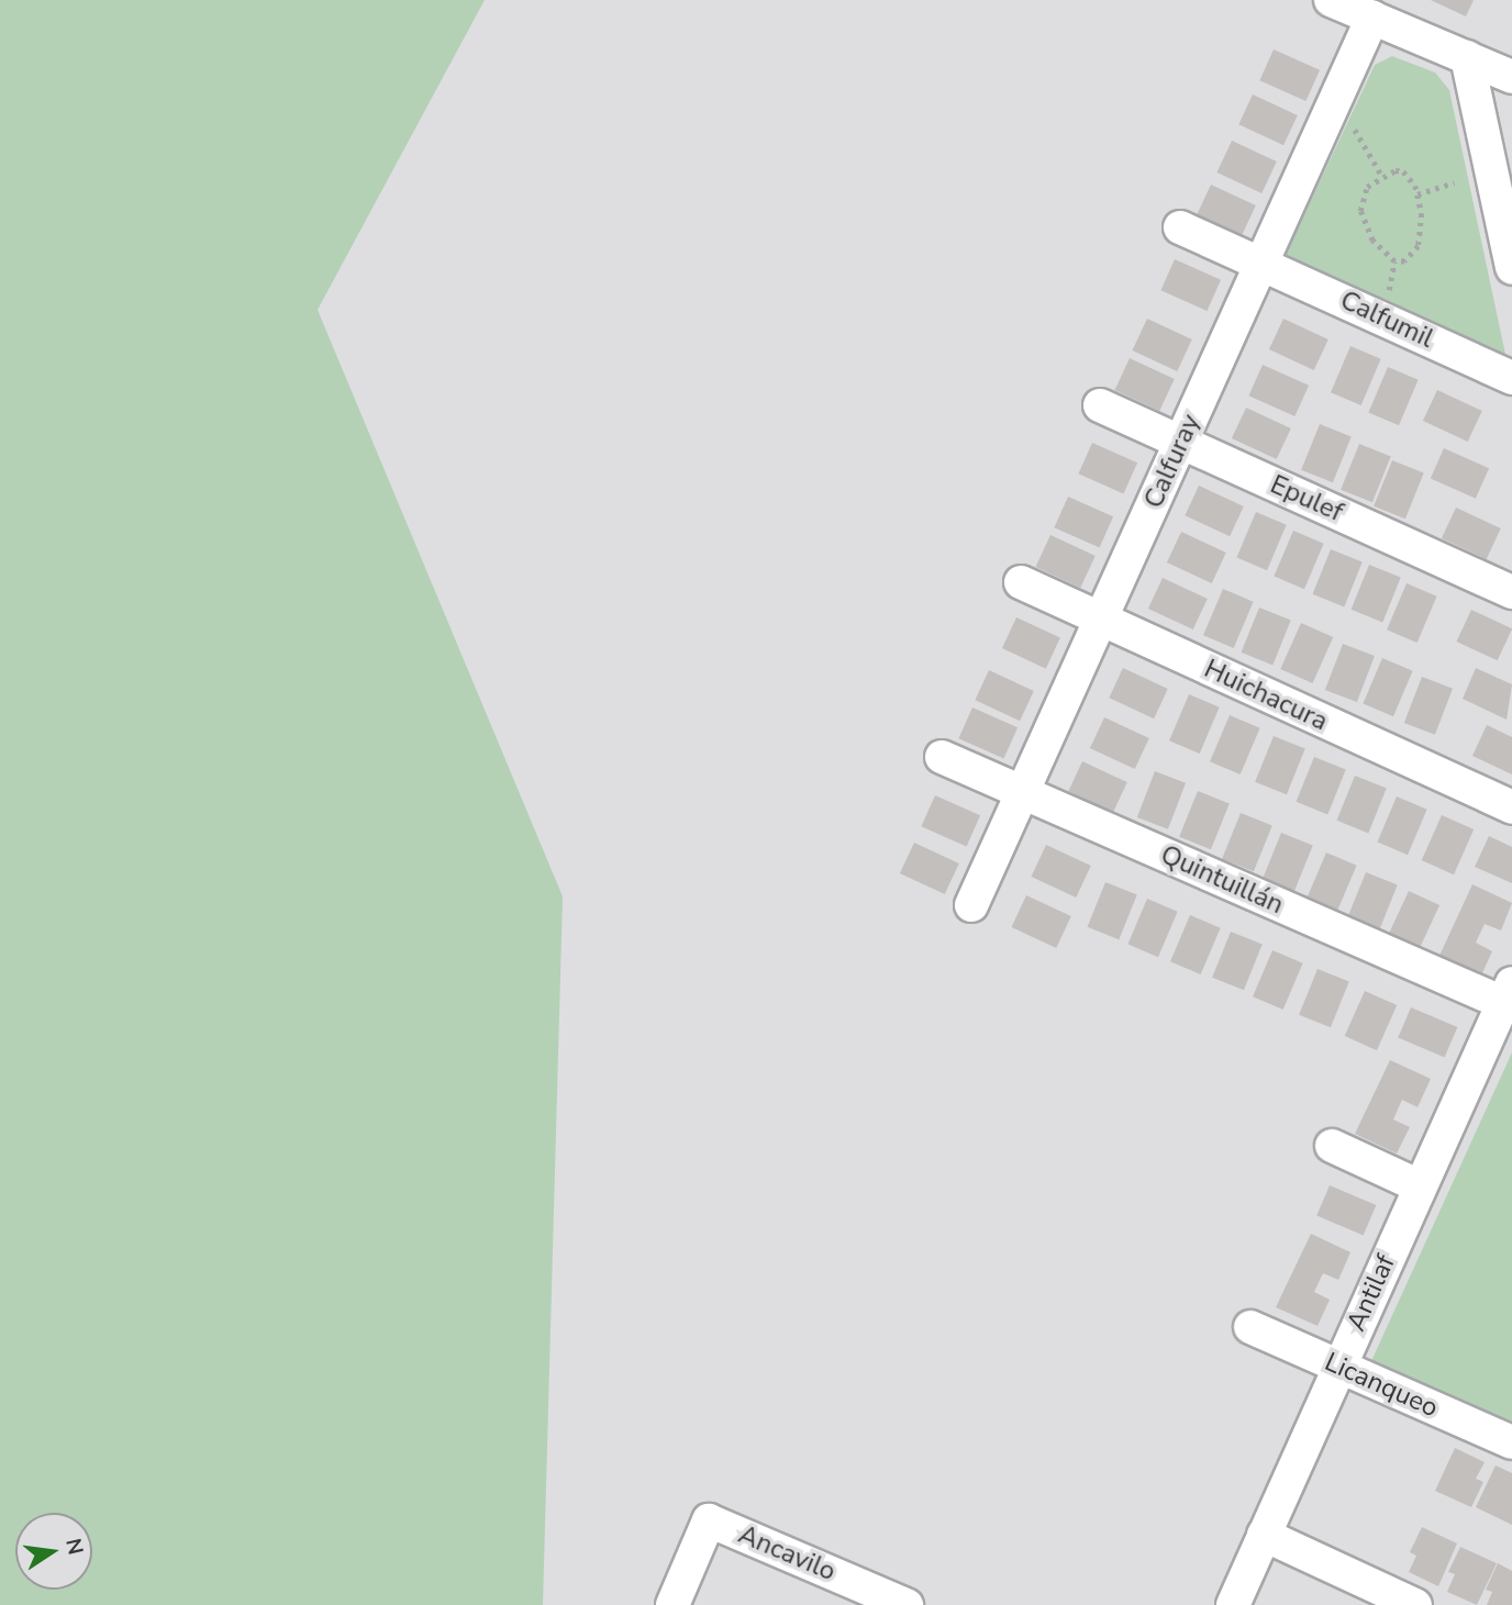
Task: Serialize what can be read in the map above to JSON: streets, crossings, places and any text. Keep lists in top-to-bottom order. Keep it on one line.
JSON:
{"streets":{"street":["Calfumil","Calfuray","Epulef","Huichacura","Quintuillán","Antilaf","Licanqueo","Ancavilo"]},"crossings":[["Calfumil","Calfuray"],["Calfuray","Epulef"],["Calfuray","Huichacura"],["Calfuray","Quintuillán"],["Quintuillán","Antilaf"],["Antilaf","Licanqueo"]],"north":"right"}
